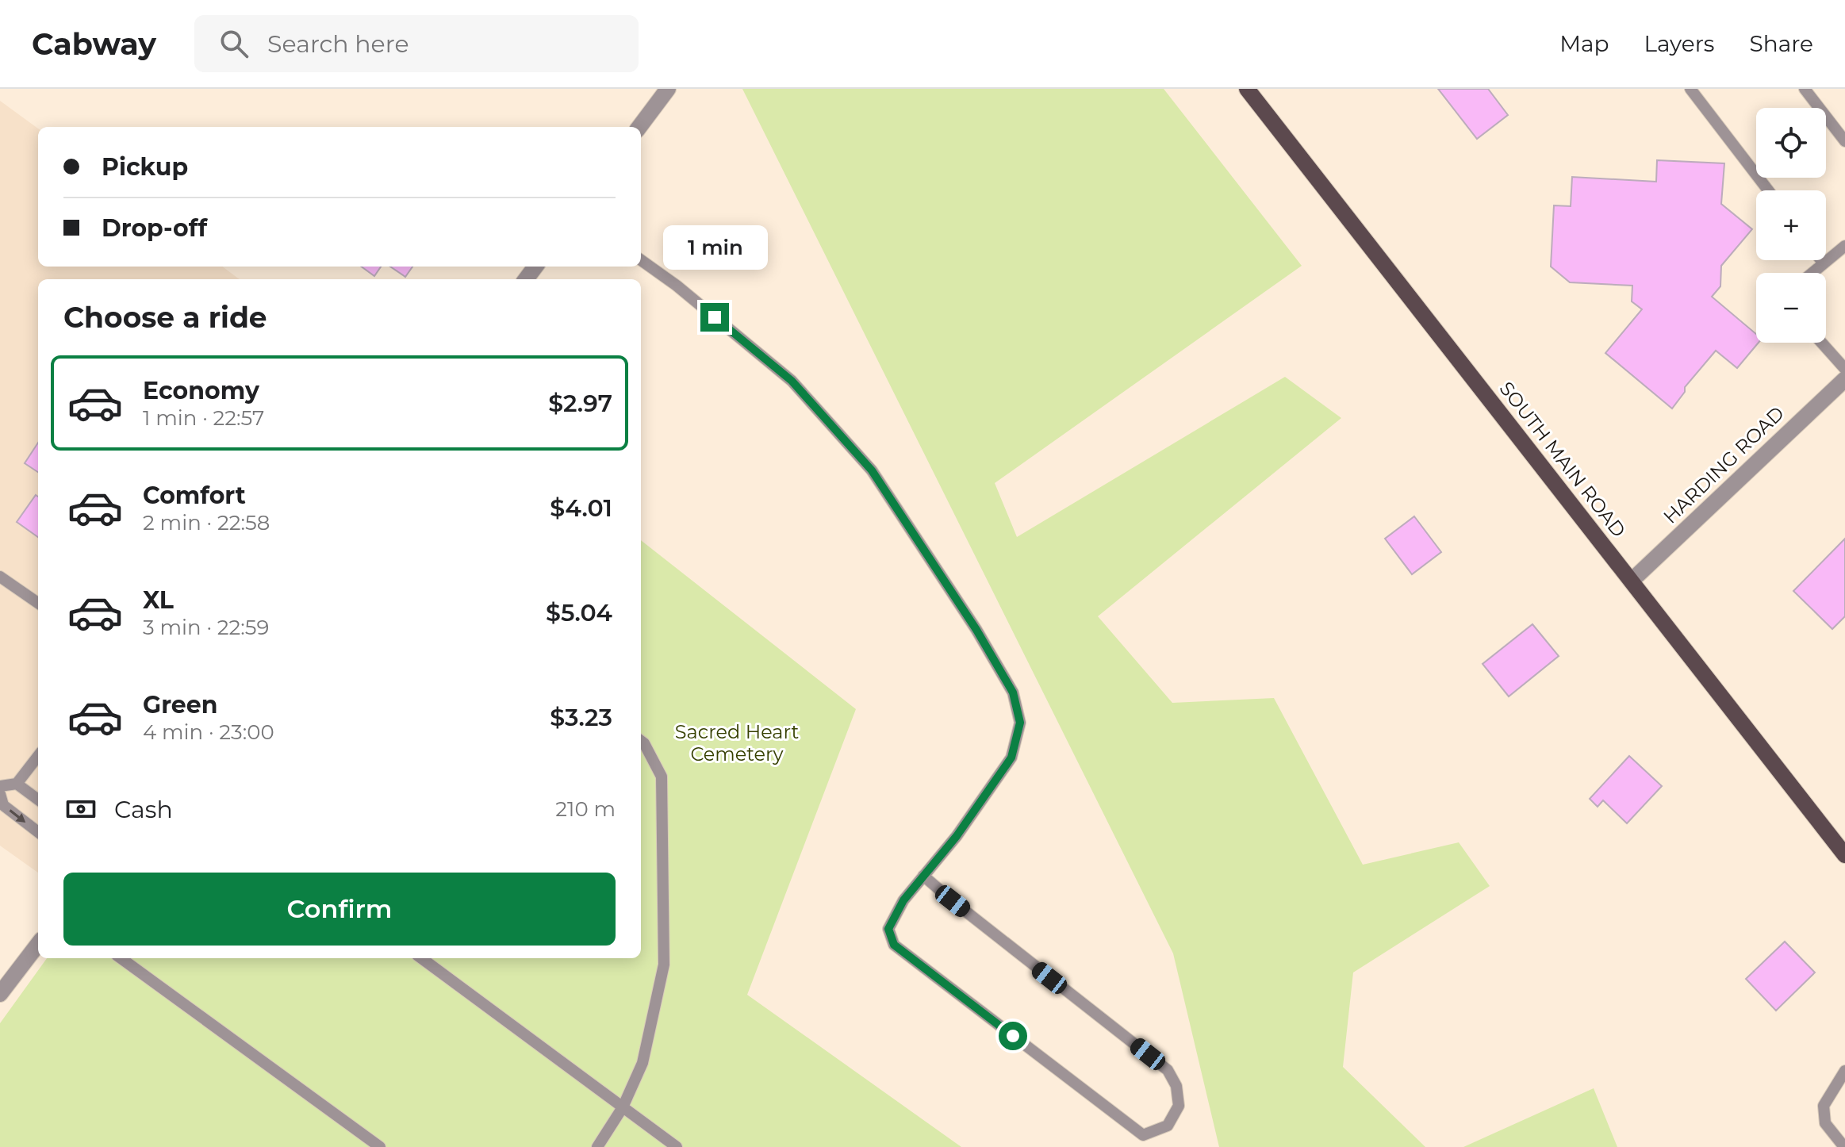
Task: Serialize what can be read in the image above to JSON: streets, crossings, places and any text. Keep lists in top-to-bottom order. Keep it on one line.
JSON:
{"streets":{"main road":["SOUTH MAIN ROAD"],"street":["HARDING ROAD"]},"crossings":[["SOUTH MAIN ROAD","HARDING ROAD"]],"parks":["Sacred Heart Cemetery"],"page":{"header":"Cabway","search":"Search here","nav":["Map","Layers","Share"],"map_buttons":["+","−"],"banner":["Pickup","Drop-off"],"bubble":"1 min","heading":"Choose a ride","list":[{"name":"Economy","note":"1 min · 22:57","value":"$2.97"},{"name":"Comfort","note":"2 min · 22:58","value":"$4.01"},{"name":"XL","note":"3 min · 22:59","value":"$5.04"},{"name":"Green","note":"4 min · 23:00","value":"$3.23"}],"pay":["Cash","210 m"],"buttons":"Confirm"}}
